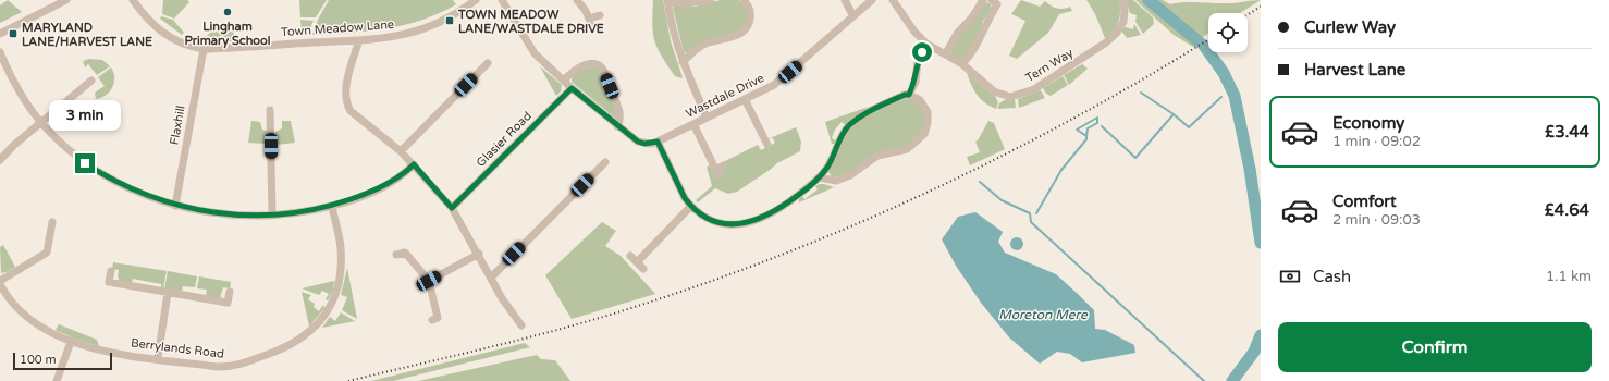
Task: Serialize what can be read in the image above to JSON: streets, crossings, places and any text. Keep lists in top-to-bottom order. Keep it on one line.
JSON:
{"streets":{"street":["Town Meadow Lane","Tern Way","Wastdale Drive","Flaxhill","Glasier Road","Berrylands Road"]},"crossings":[["Town Meadow Lane","Flaxhill"],["Wastdale Drive","Glasier Road"]],"water":["Moreton Mere"],"places":{"other":["Lingham Primary School"],"transit":["TOWN MEADOW LANE/WASTDALE DRIVE","MARYLAND LANE/HARVEST LANE"]},"scale_bar":"100 m","page":{"banner":["Curlew Way","Harvest Lane"],"list":[{"name":"Economy","note":"1 min · 09:02","value":"£3.44"},{"name":"Comfort","note":"2 min · 09:03","value":"£4.64"}],"bubble":"3 min","pay":["Cash","1.1 km"],"buttons":"Confirm","scale":"100 m"}}
